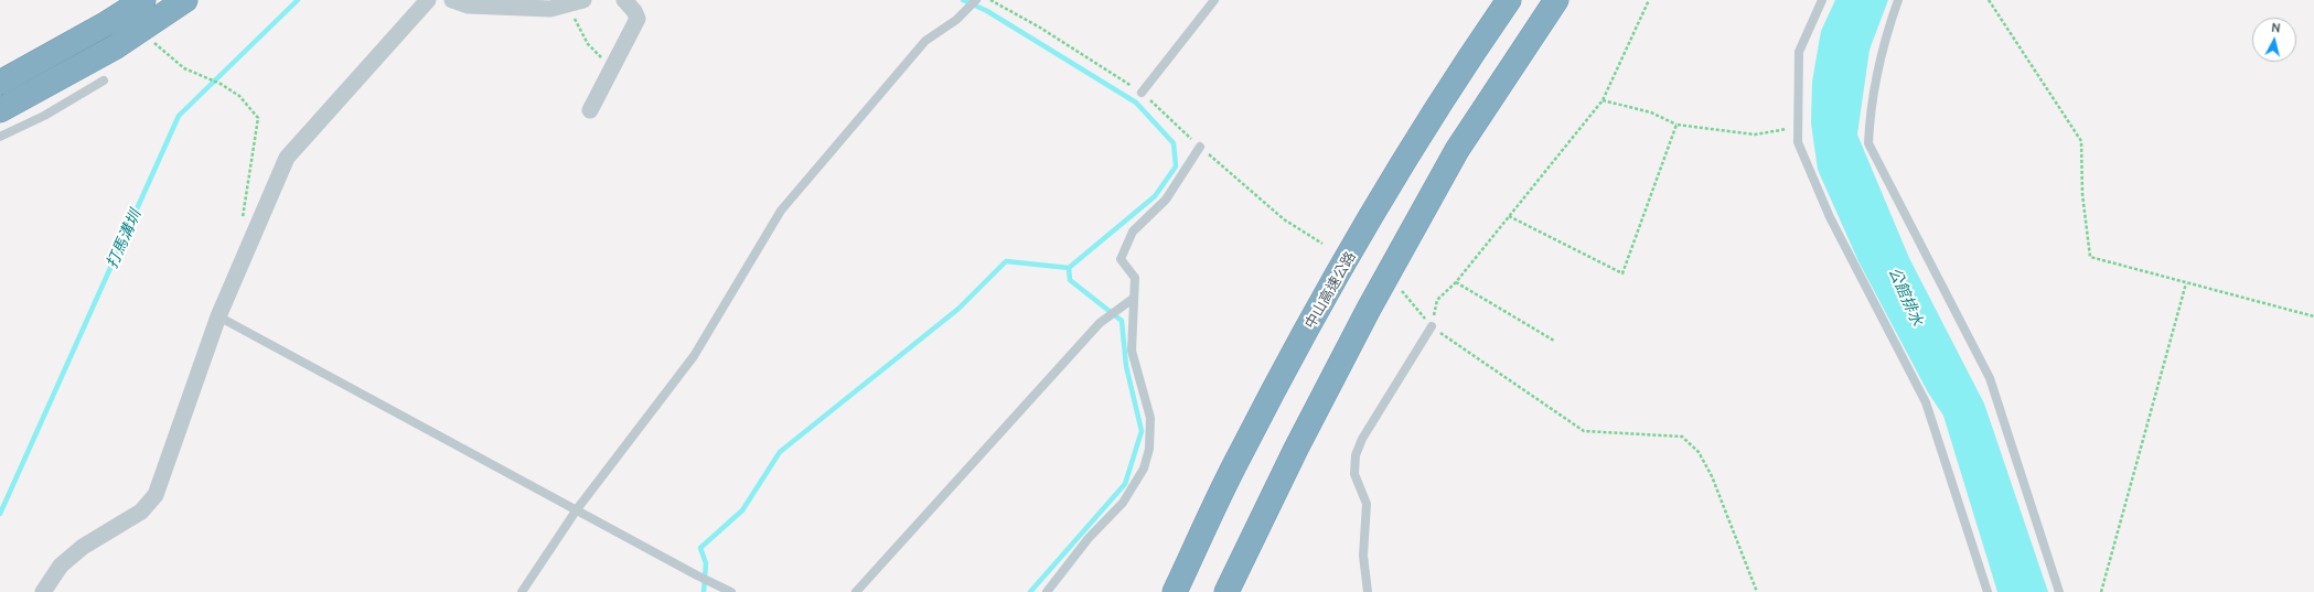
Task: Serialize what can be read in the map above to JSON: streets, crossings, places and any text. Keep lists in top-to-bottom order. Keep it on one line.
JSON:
{"streets":{"highway":["中山高速公路"]},"water":["打馬溝圳","公館排水"],"north":"top"}
